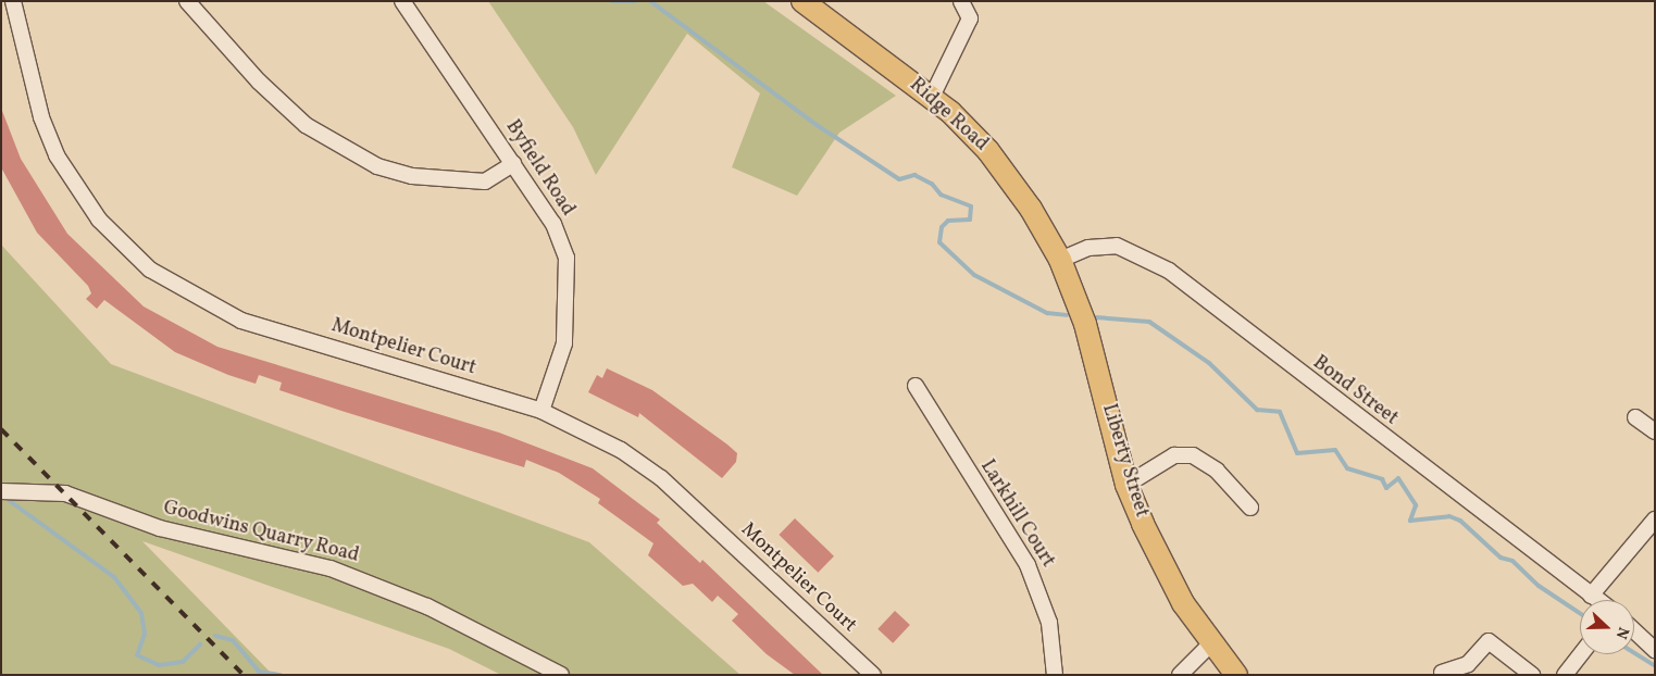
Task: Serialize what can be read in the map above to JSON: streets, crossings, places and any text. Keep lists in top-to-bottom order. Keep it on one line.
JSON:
{"streets":{"highway":["Ridge Road","Liberty Street"],"street":["Byfield Road","Montpelier Court","Bond Street","Larkhill Court","Goodwins Quarry Road"]},"crossings":[["Ridge Road","Bond Street"],["Ridge Road","Liberty Street"],["Byfield Road","Montpelier Court"],["Bond Street","Liberty Street"]],"north":"right"}
